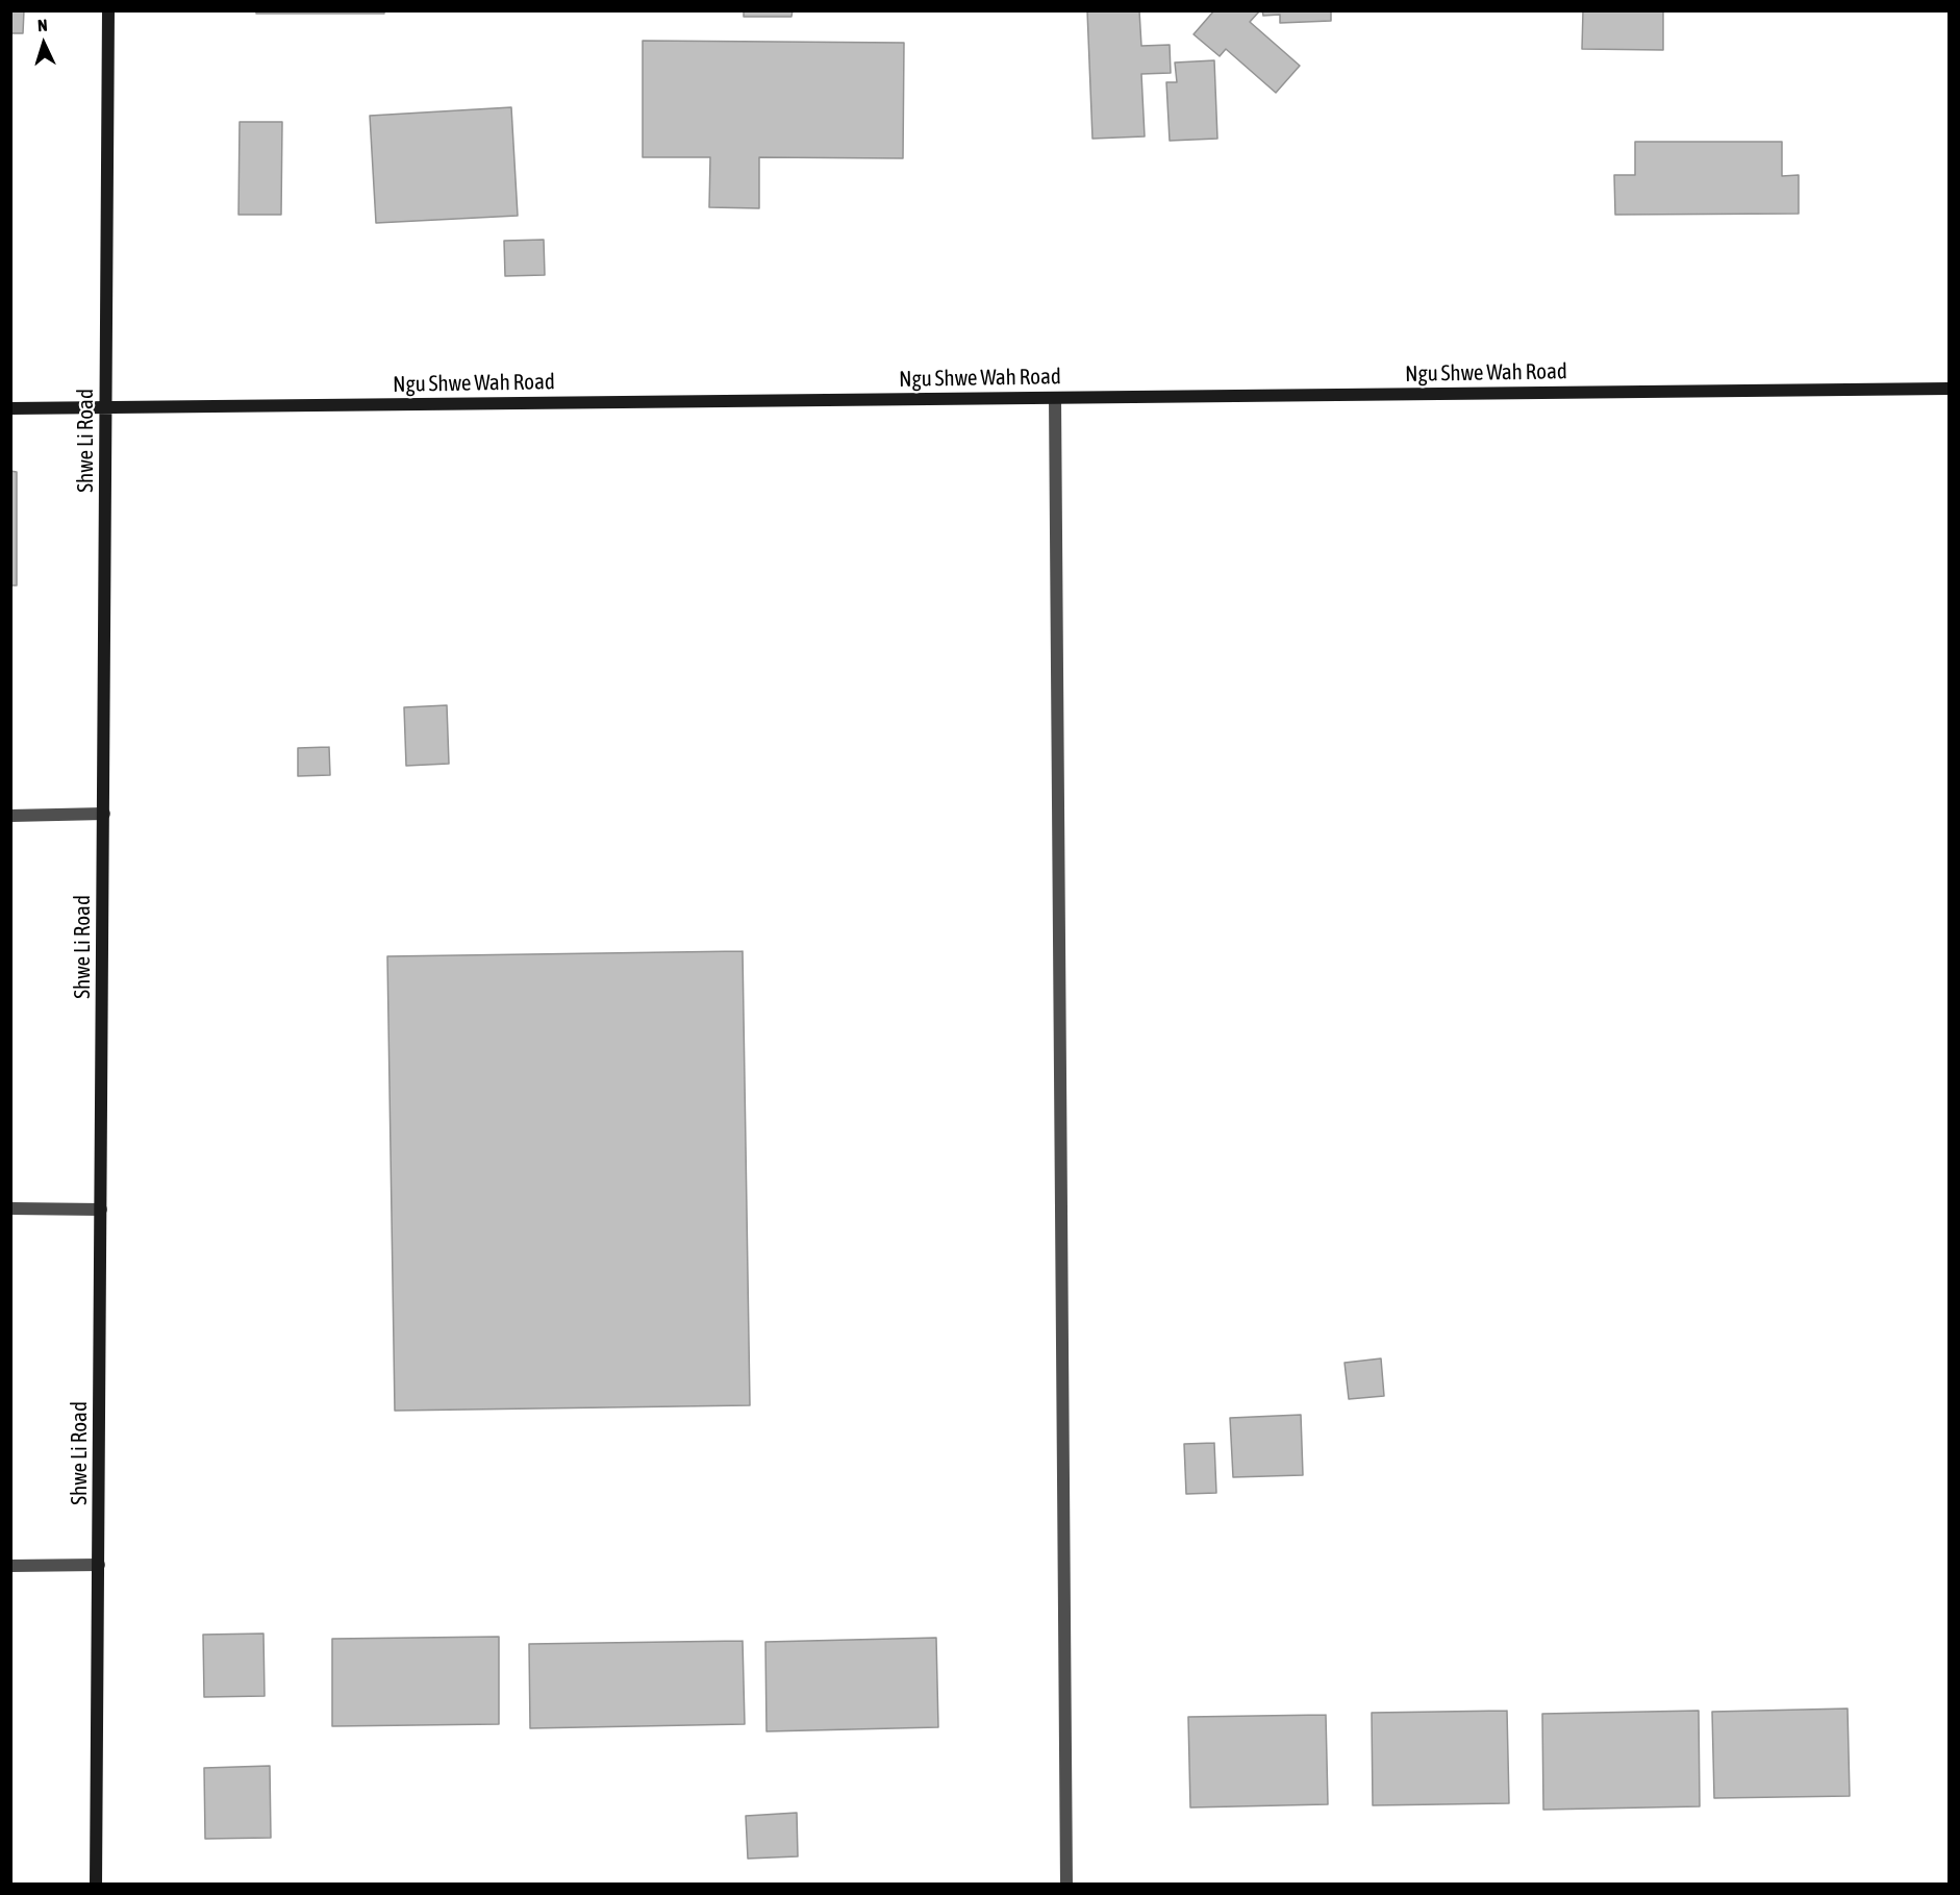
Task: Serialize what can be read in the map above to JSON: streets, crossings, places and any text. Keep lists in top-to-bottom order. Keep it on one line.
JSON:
{"streets":{"street":["Ngu Shwe Wah Road","Shwe Li Road"]},"crossings":[["Ngu Shwe Wah Road","Shwe Li Road"]],"north":"top"}
